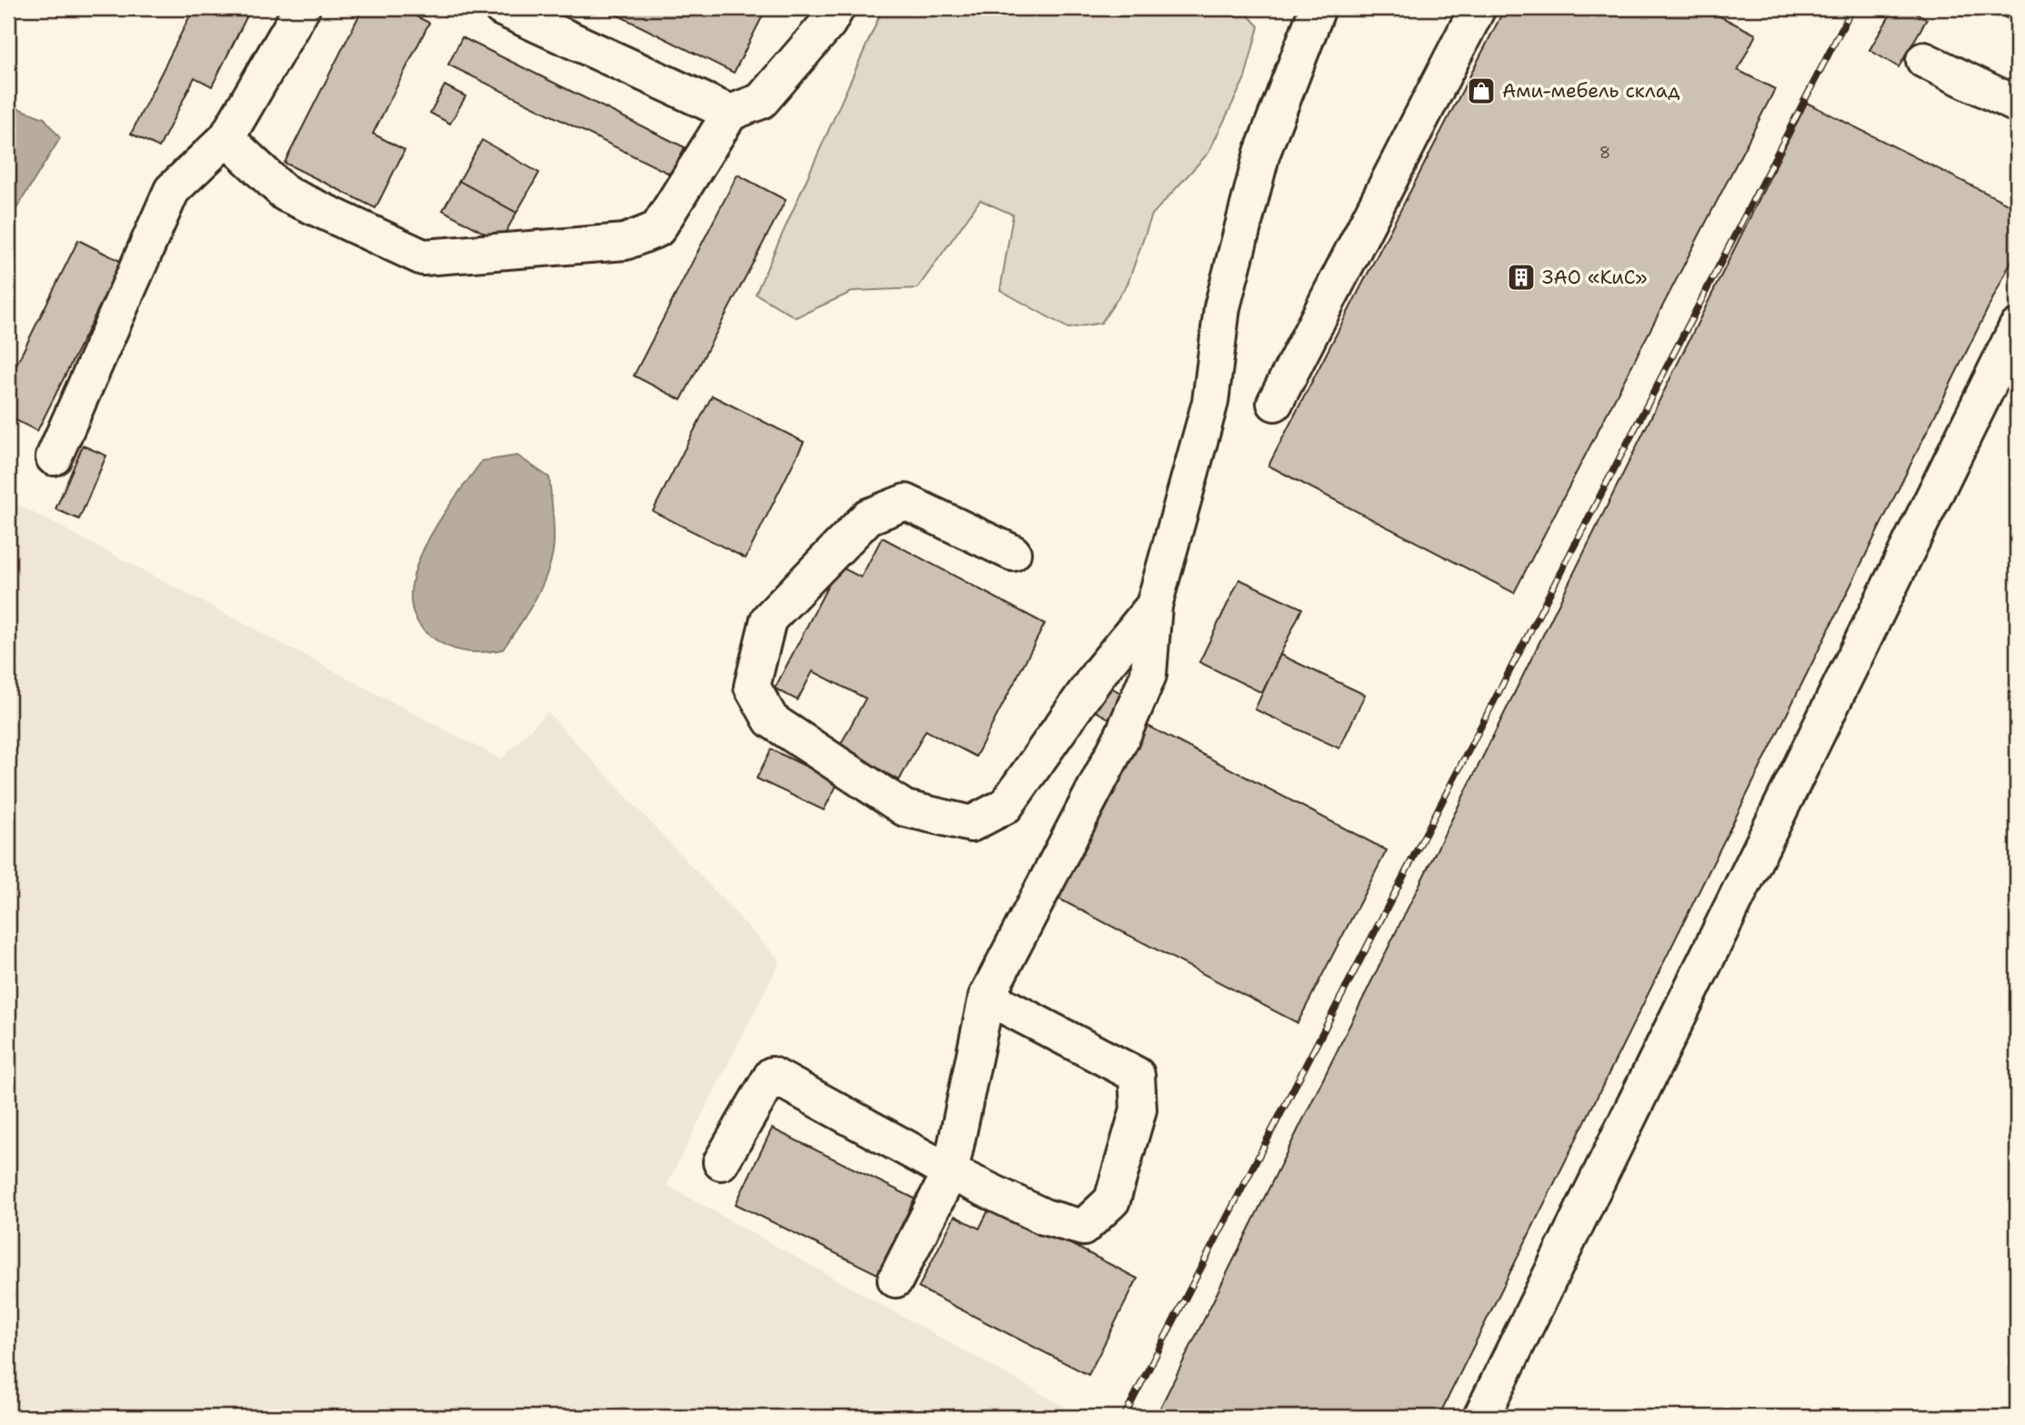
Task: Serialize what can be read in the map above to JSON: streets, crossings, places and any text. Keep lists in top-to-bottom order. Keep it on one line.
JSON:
{"places":{"shop":["Ами-мебель склад"],"building":["ЗАО «КиС»"]},"house_numbers":["8"]}
